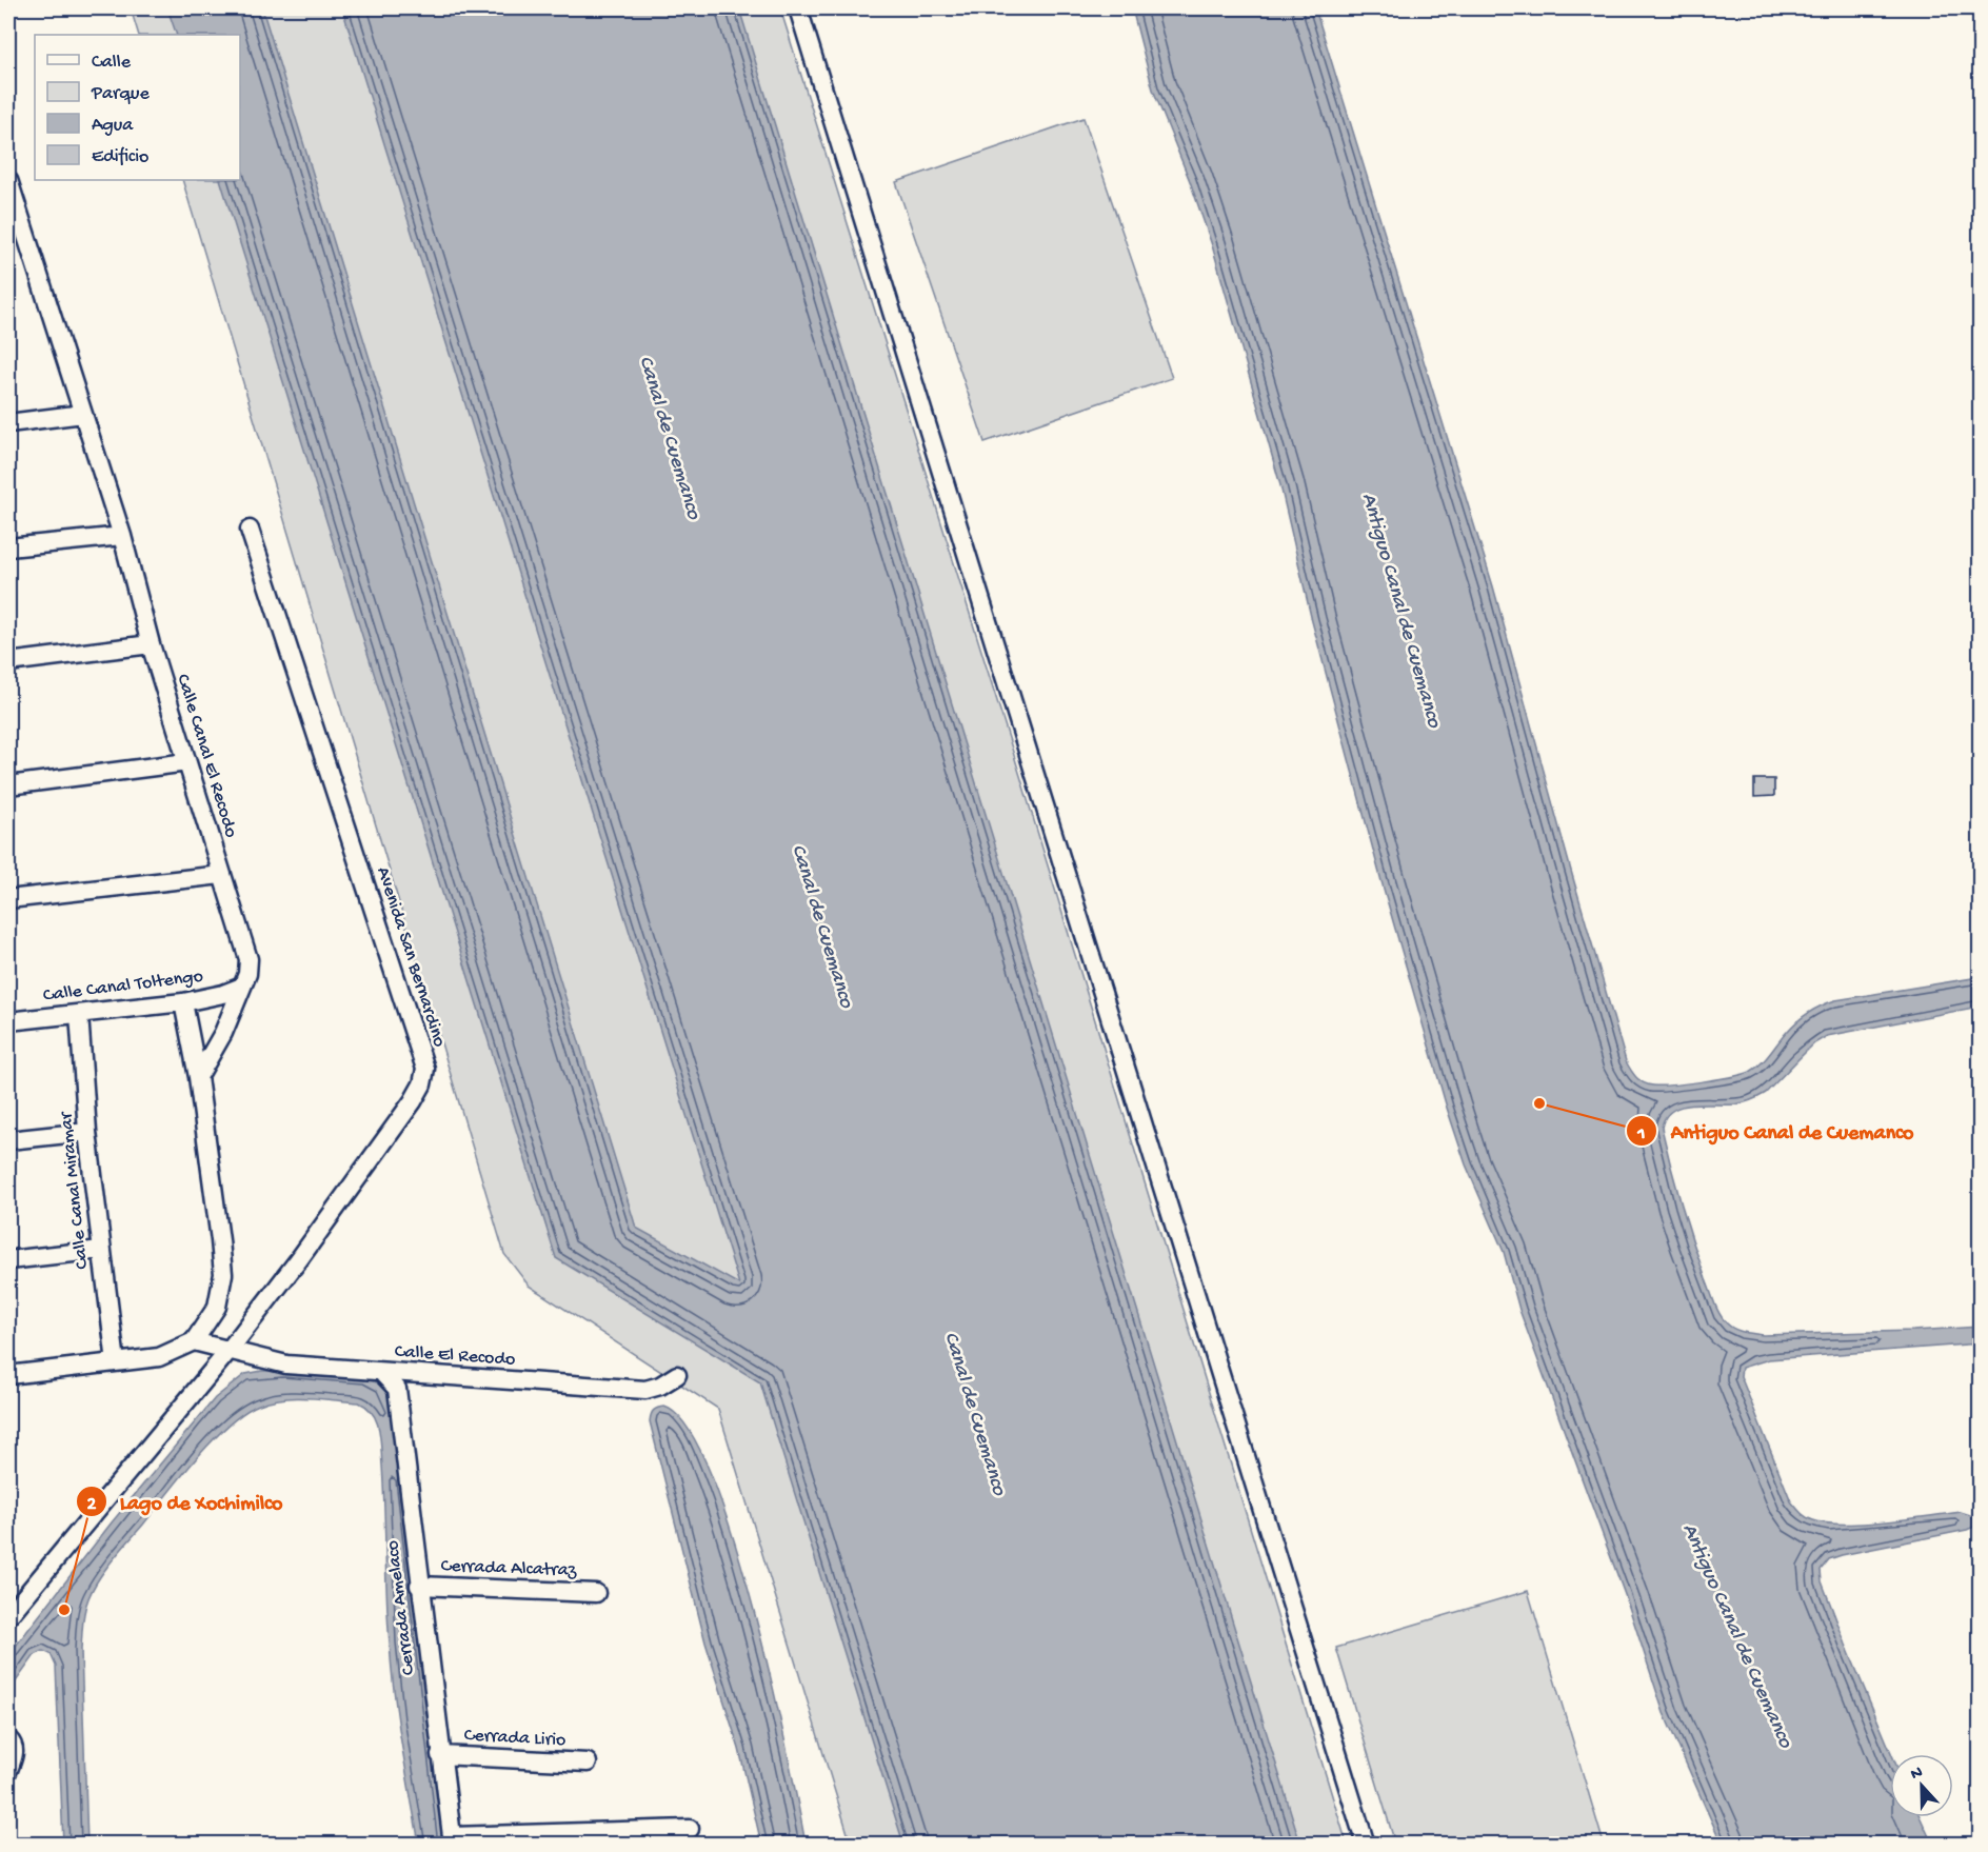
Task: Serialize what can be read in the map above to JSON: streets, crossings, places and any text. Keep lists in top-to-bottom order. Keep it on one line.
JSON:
{"streets":{"street":["Calle Canal El Recodo","Avenida San Bernardino","Calle Canal Toltengo","Calle Canal Miramar","Calle El Recodo","Cerrada Alcatraz","Cerrada Amelaco","Cerrada Lirio"]},"crossings":[["Calle Canal El Recodo","Calle Canal Toltengo"],["Avenida San Bernardino","Calle El Recodo"],["Calle Canal Toltengo","Calle Canal Miramar"],["Calle El Recodo","Cerrada Amelaco"],["Cerrada Alcatraz","Cerrada Amelaco"],["Cerrada Amelaco","Cerrada Lirio"]],"water":["Canal de Cuemanco","Antiguo Canal de Cuemanco"],"places":["Antiguo Canal de Cuemanco","Lago de Xochimilco"],"legend":["Calle","Parque","Agua","Edificio"],"north":"top"}
